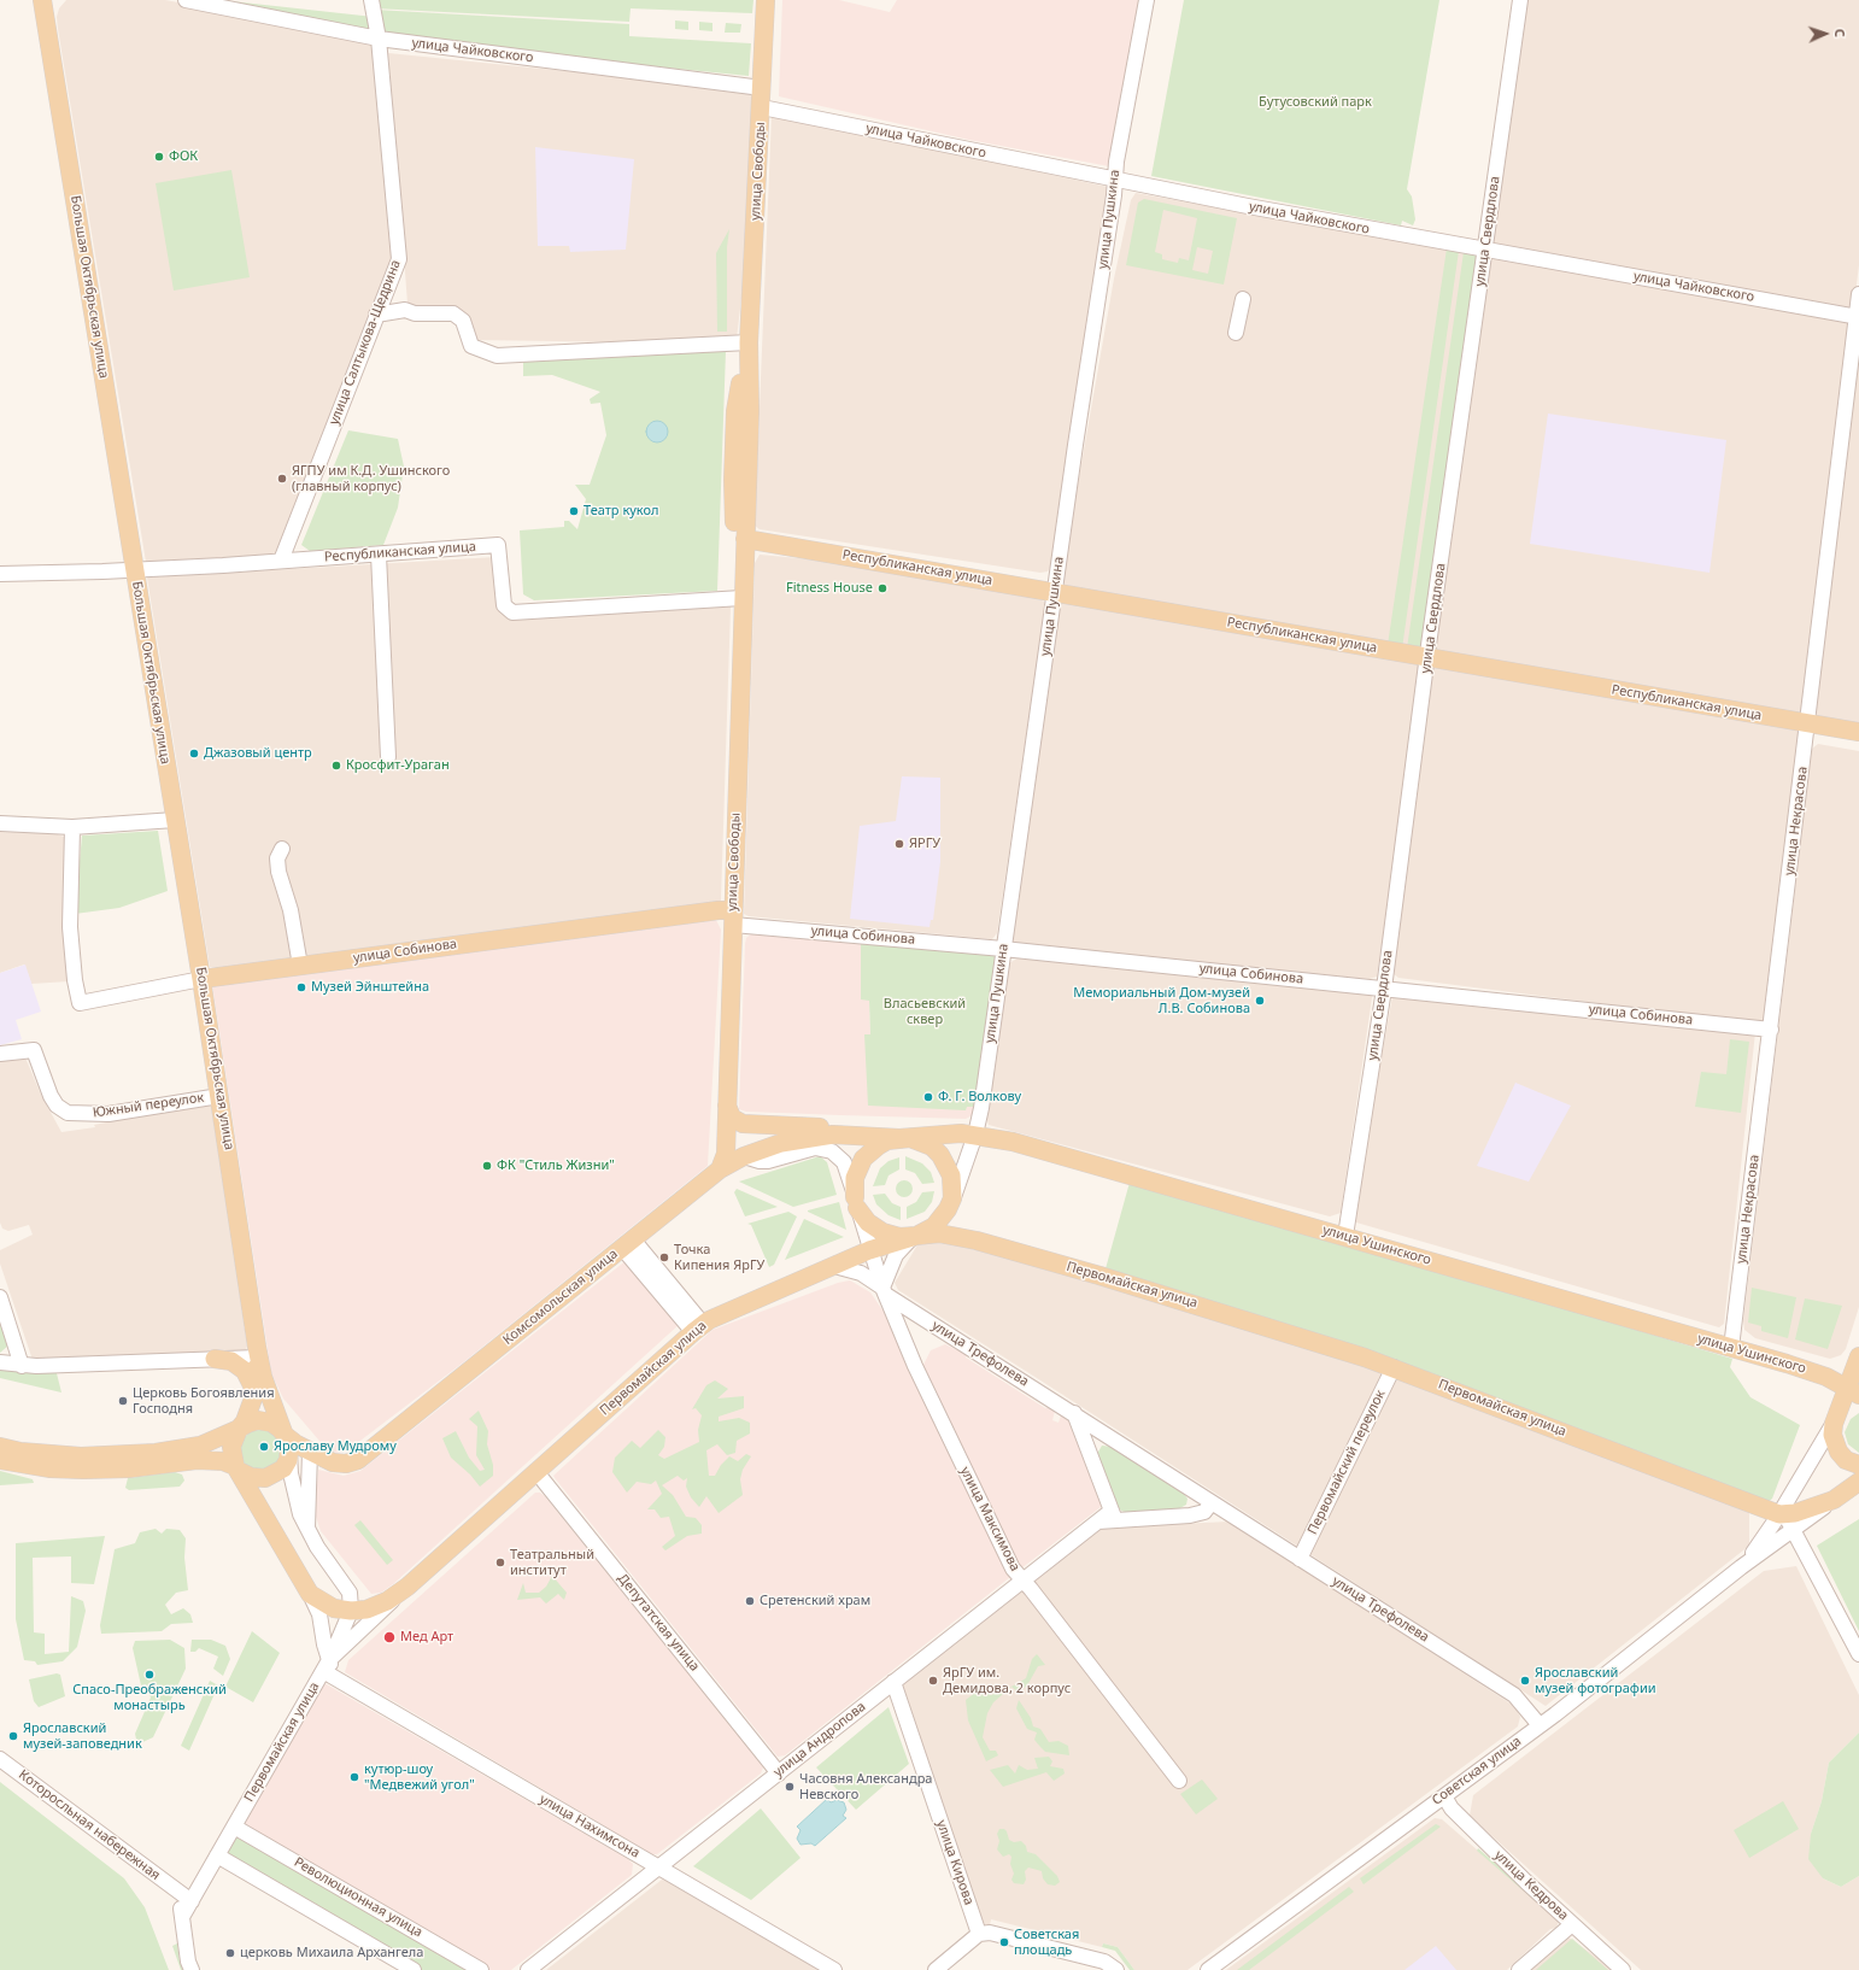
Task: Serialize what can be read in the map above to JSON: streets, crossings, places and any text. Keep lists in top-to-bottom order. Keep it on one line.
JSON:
{"streets":{"main road":["улица Свободы","Большая Октябрьская улица","Республиканская улица","улица Собинова","улица Ушинского","Первомайская улица","Комсомольская улица"],"street":["улица Чайковского","улица Пушкина","улица Свердлова","улица Салтыкова-Щедрина","улица Некрасова","Южный переулок","улица Трефолева","Первомайский переулок","улица Максимова","Депутатская улица","улица Андропова","Советская улица","Которосльная набережная","улица Нахимсона","улица Кирова","улица Кедрова","Революционная улица"]},"crossings":[["улица Чайковского","улица Свободы"],["улица Чайковского","улица Пушкина"],["улица Чайковского","улица Свердлова"],["улица Чайковского","улица Салтыкова-Щедрина"],["улица Чайковского","улица Некрасова"],["улица Свободы","Республиканская улица"],["улица Свободы","улица Собинова"],["улица Свободы","Комсомольская улица"],["улица Пушкина","Республиканская улица"],["улица Пушкина","улица Собинова"],["улица Пушкина","улица Ушинского"],["улица Свердлова","Республиканская улица"],["улица Свердлова","улица Собинова"],["улица Свердлова","улица Ушинского"],["Большая Октябрьская улица","Республиканская улица"],["Большая Октябрьская улица","улица Собинова"],["Большая Октябрьская улица","Южный переулок"],["Большая Октябрьская улица","Комсомольская улица"],["улица Салтыкова-Щедрина","Республиканская улица"],["Республиканская улица","улица Некрасова"],["улица Некрасова","улица Собинова"],["улица Некрасова","улица Ушинского"],["улица Ушинского","Комсомольская улица"],["Первомайская улица","улица Трефолева"],["Первомайская улица","Первомайский переулок"],["Первомайская улица","улица Максимова"],["Первомайская улица","Депутатская улица"],["Первомайская улица","Советская улица"],["Первомайская улица","Которосльная набережная"],["Первомайская улица","улица Нахимсона"],["Первомайская улица","Революционная улица"],["Комсомольская улица","улица Максимова"],["улица Трефолева","Первомайский переулок"],["улица Трефолева","улица Максимова"],["улица Трефолева","Советская улица"],["улица Максимова","улица Андропова"],["Депутатская улица","улица Андропова"],["улица Андропова","улица Нахимсона"],["улица Андропова","улица Кирова"],["Советская улица","улица Кедрова"]],"parks":["Бутусовский парк","Власьевский сквер"],"places":["ФОК","ЯГПУ им К.Д. Ушинского (главный корпус)","Театр кукол","Fitness House","Джазовый центр","Кросфит-Ураган","ЯРГУ","Музей Эйнштейна","Мемориальный Дом-музей Л.В. Собинова","Ф. Г. Волкову","ФК \"Стиль Жизни\"","Точка Кипения ЯрГУ","Церковь Богоявления Господня","Ярославу Мудрому","Театральный институт","Сретенский храм","Мед Арт","Спасо-Преображенский монастырь","ЯрГУ им. Демидова, 2 корпус","Ярославский музей фотографии","Ярославский музей-заповедник","кутюр-шоу \"Медвежий угол\"","Часовня Александра Невского","Советская площадь","церковь Михаила Архангела"],"north":"right"}
